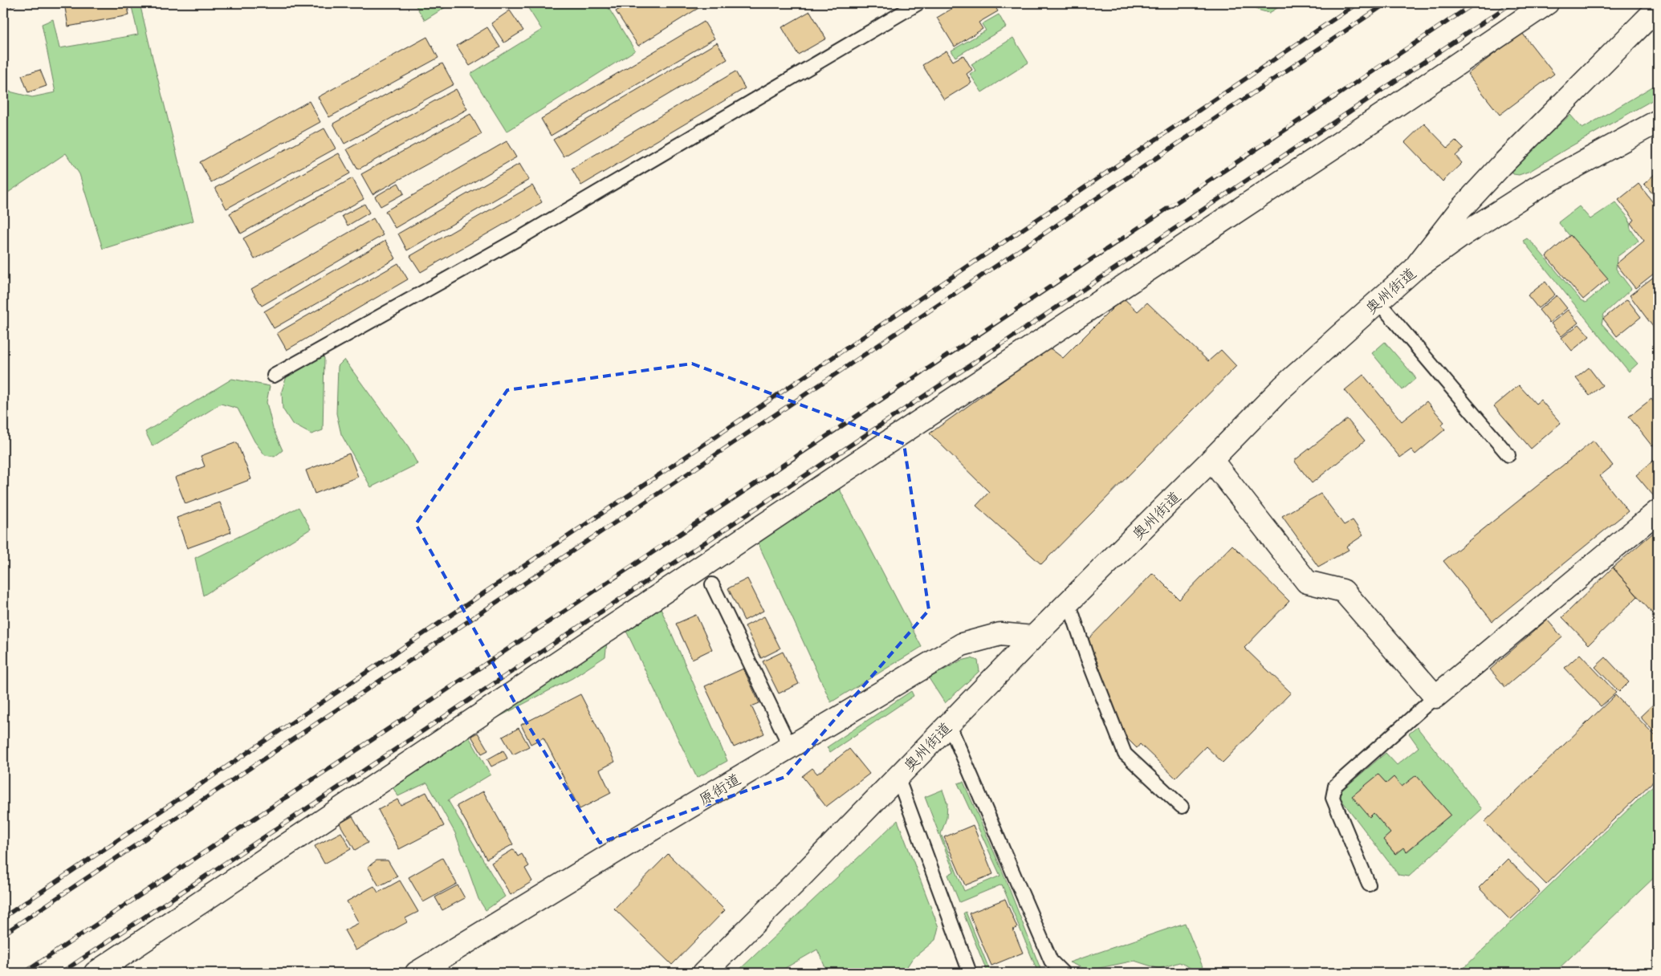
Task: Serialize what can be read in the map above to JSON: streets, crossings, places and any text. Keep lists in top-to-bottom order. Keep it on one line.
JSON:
{"streets":{"street":["奥州街道","原街道"]},"crossings":[["奥州街道","原街道"]]}
